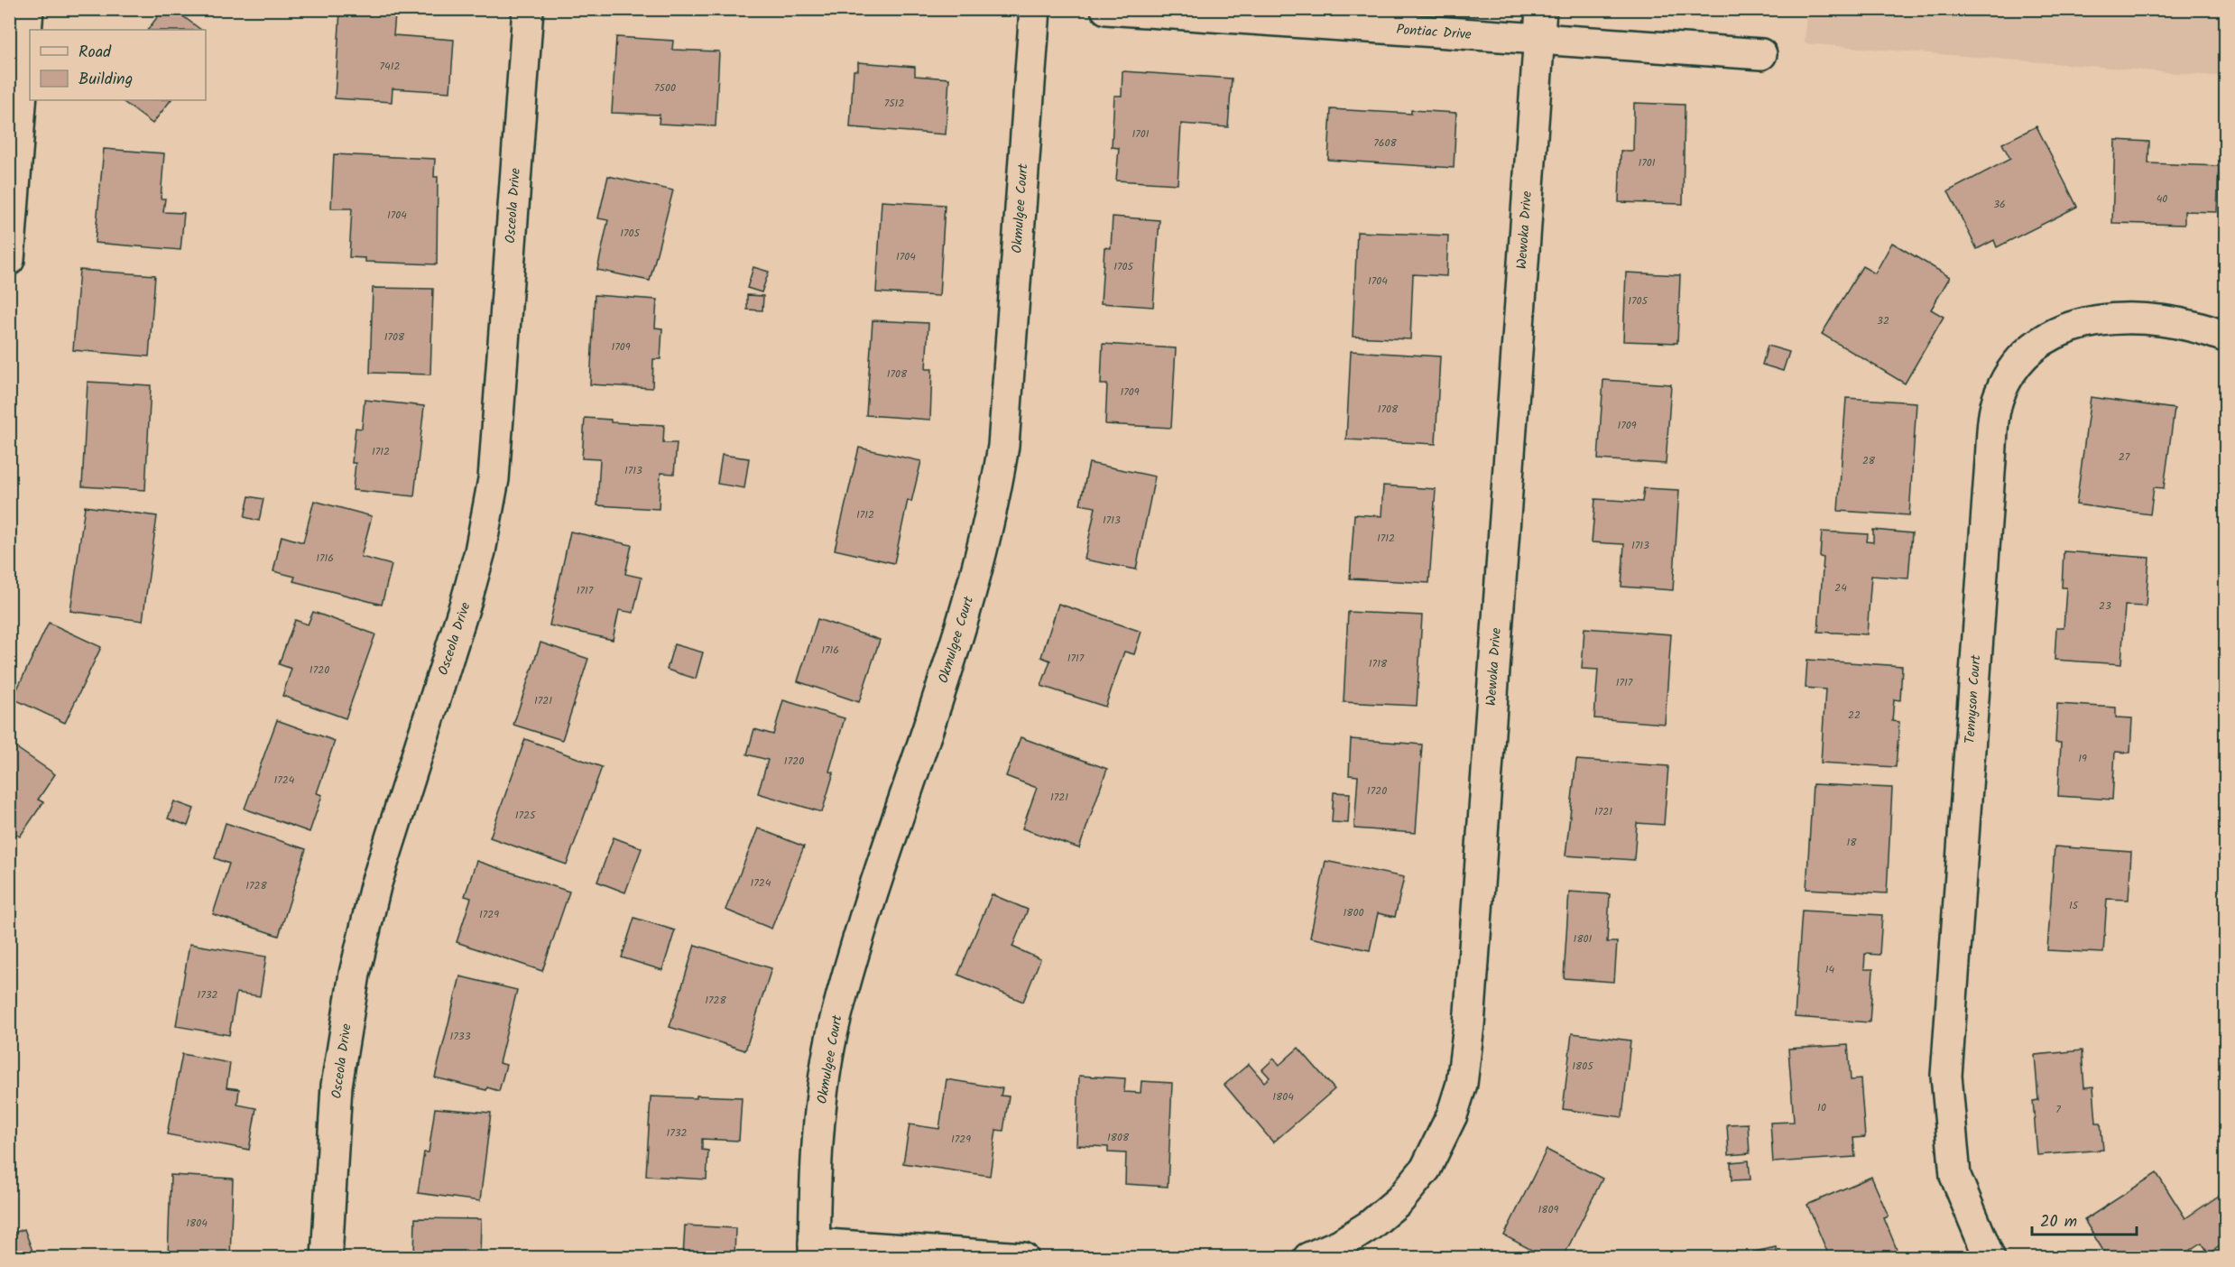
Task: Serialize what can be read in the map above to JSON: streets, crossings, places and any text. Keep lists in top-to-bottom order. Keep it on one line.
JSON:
{"streets":{"street":["Pontiac Drive","Osceola Drive","Okmulgee Court","Wewoka Drive","Tennyson Court"]},"crossings":[["Pontiac Drive","Wewoka Drive"]],"house_numbers":["7412","7500","7512","1701","7608","1701","40","36","1704","1705","1704","1705","1704","1705","32","1708","1709","1708","1709","1708","1709","1712","27","28","1713","1712","1713","1712","1713","1716","24","1717","23","1716","1717","1718","1720","1717","1721","22","19","1720","1724","1720","1721","1721","1725","18","1724","1728","15","1800","1729","1801","14","1732","1728","1733","1805","1804","10","7","1732","1808","1729","1809","1804"],"legend":["Road","Building"],"scale_bar":"20 m"}
